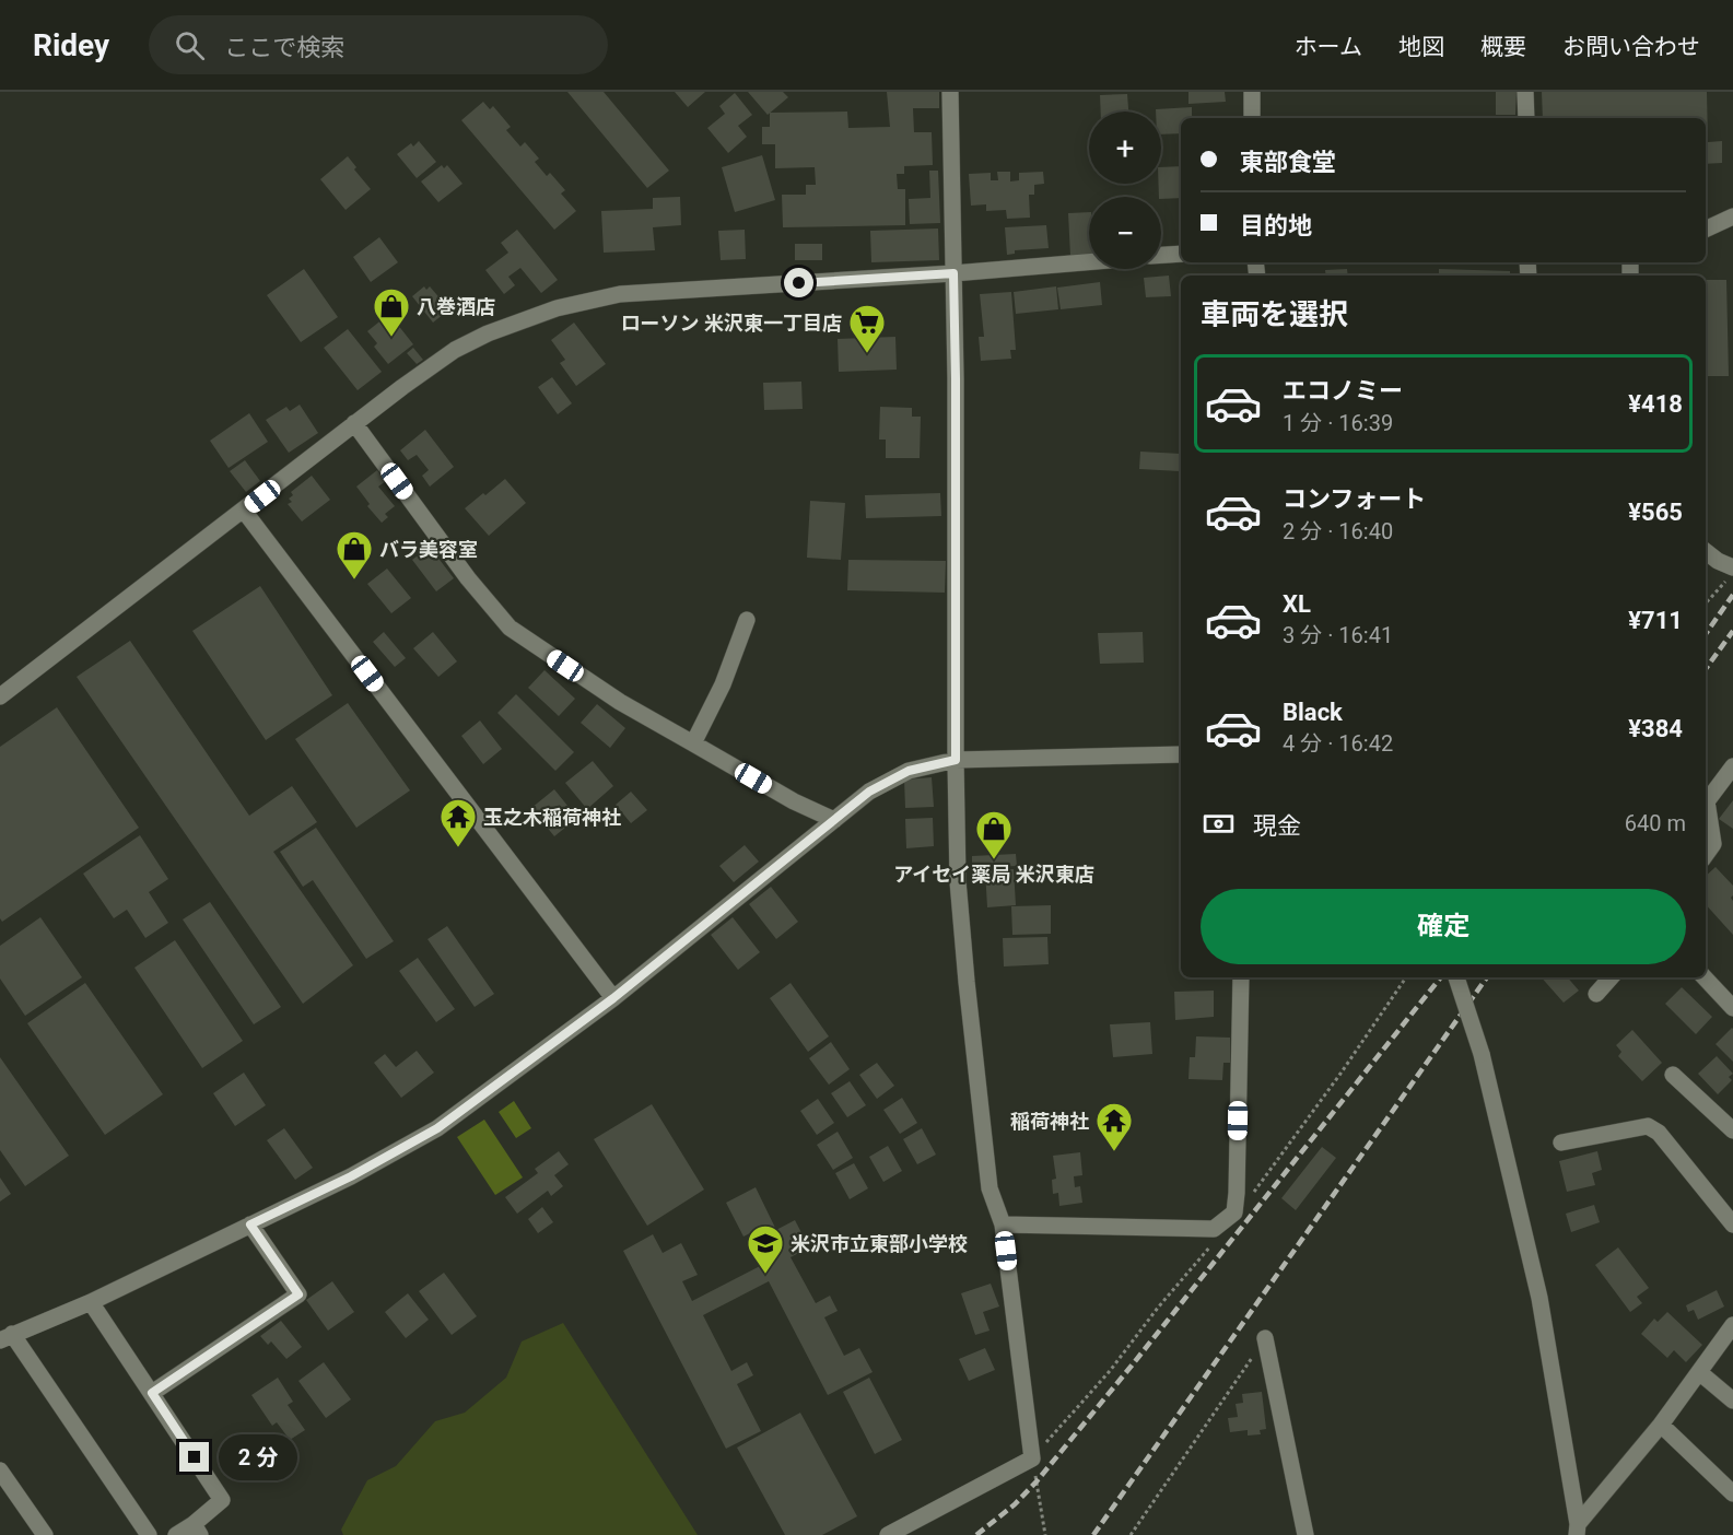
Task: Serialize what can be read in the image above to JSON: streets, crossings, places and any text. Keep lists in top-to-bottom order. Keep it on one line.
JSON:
{"places":{"shop":["八巻酒店","バラ美容室","アイセイ薬局 米沢東店"],"supermarket":["ローソン 米沢東一丁目店"],"temple":["玉之木稲荷神社","稲荷神社"],"school or university":["米沢市立東部小学校"]},"page":{"header":"Ridey","search":"ここで検索","nav":["ホーム","地図","概要","お問い合わせ"],"map_buttons":["+","−"],"banner":["東部食堂","目的地"],"heading":"車両を選択","list":[{"name":"エコノミー","note":"1 分 · 16:39","value":"¥418"},{"name":"コンフォート","note":"2 分 · 16:40","value":"¥565"},{"name":"XL","note":"3 分 · 16:41","value":"¥711"},{"name":"Black","note":"4 分 · 16:42","value":"¥384"}],"pay":["現金","640 m"],"buttons":"確定","bubble":"2 分"}}
